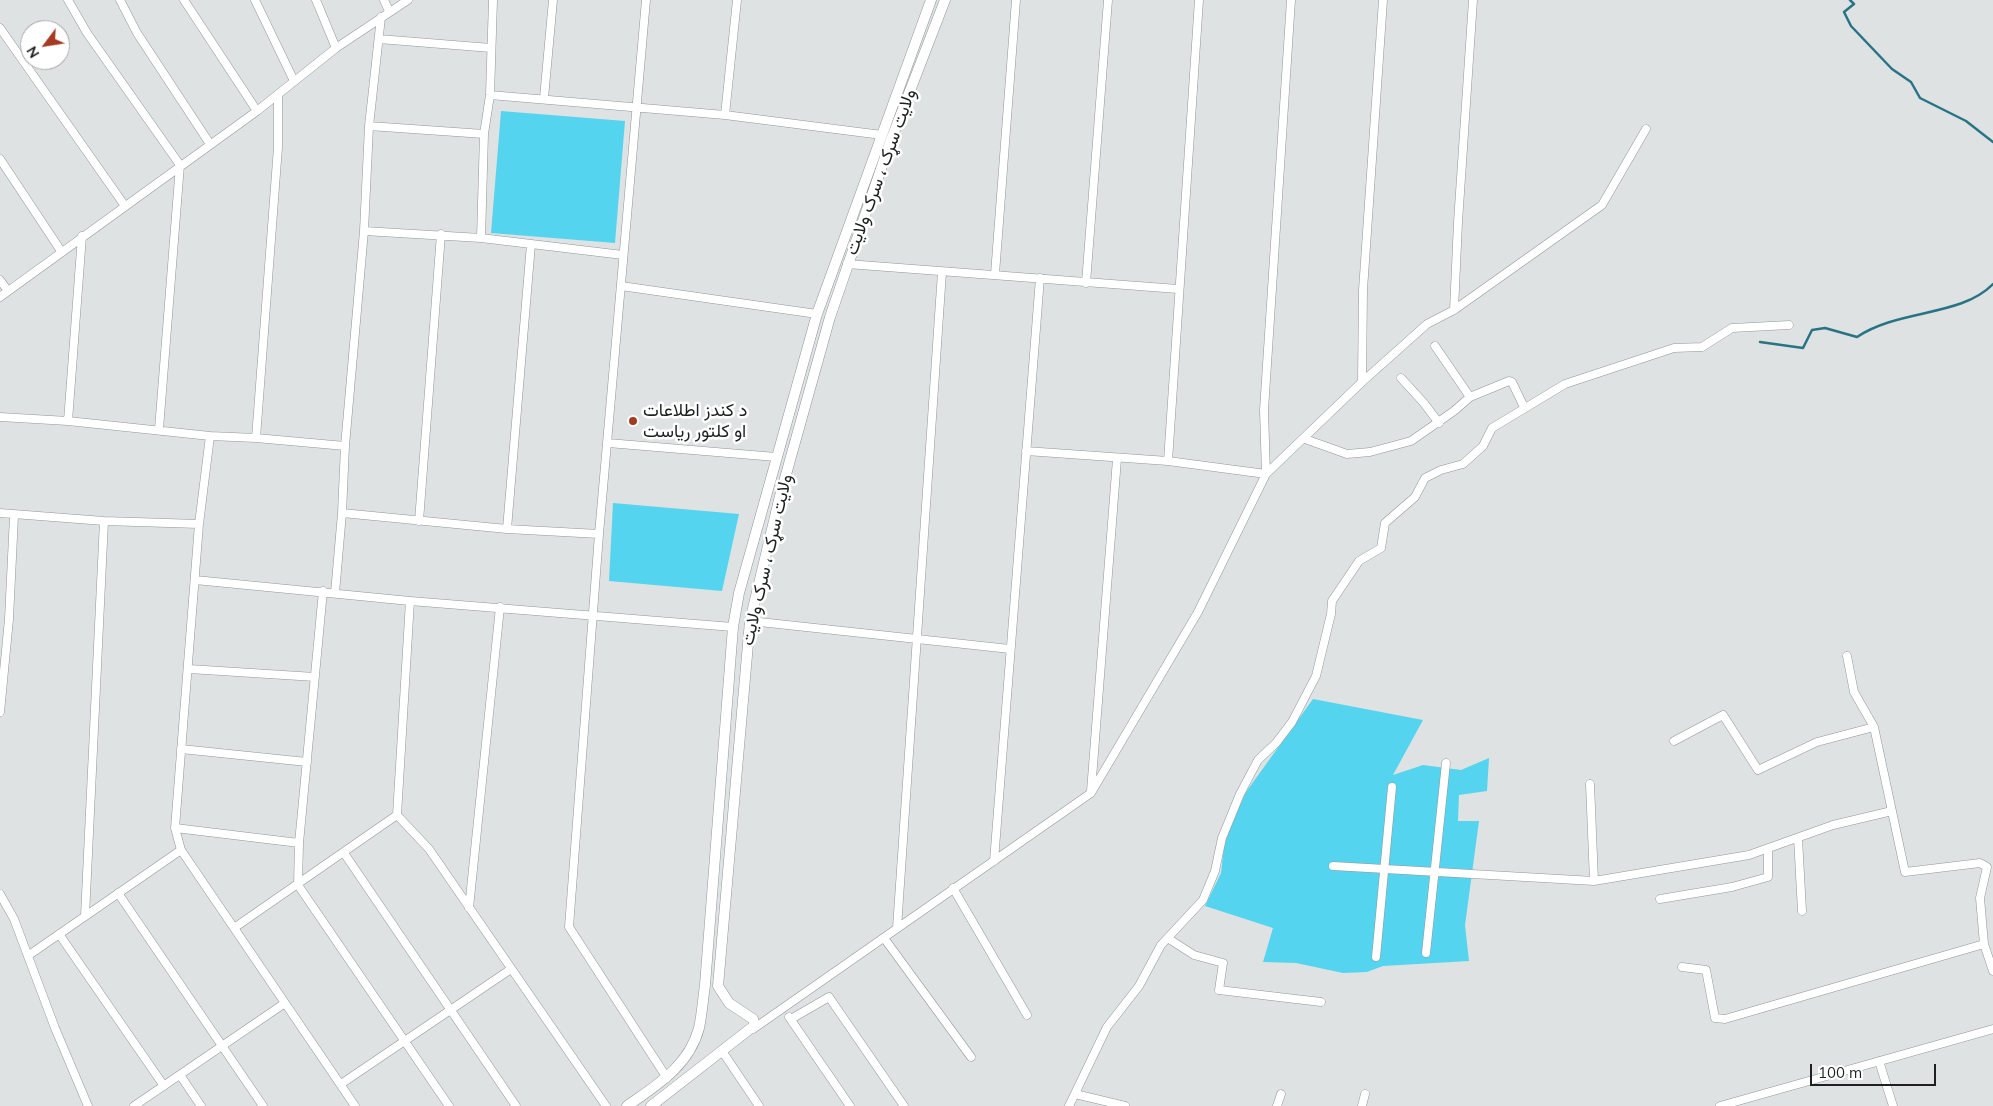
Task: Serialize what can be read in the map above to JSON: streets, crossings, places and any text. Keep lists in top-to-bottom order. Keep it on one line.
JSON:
{"streets":{"main road":["ولایت سړک ، سرک ولایت"]},"places":["د کندز اطلاعات او کلتور ریاست"],"scale_bar":"100 m","north":"bottom left"}
